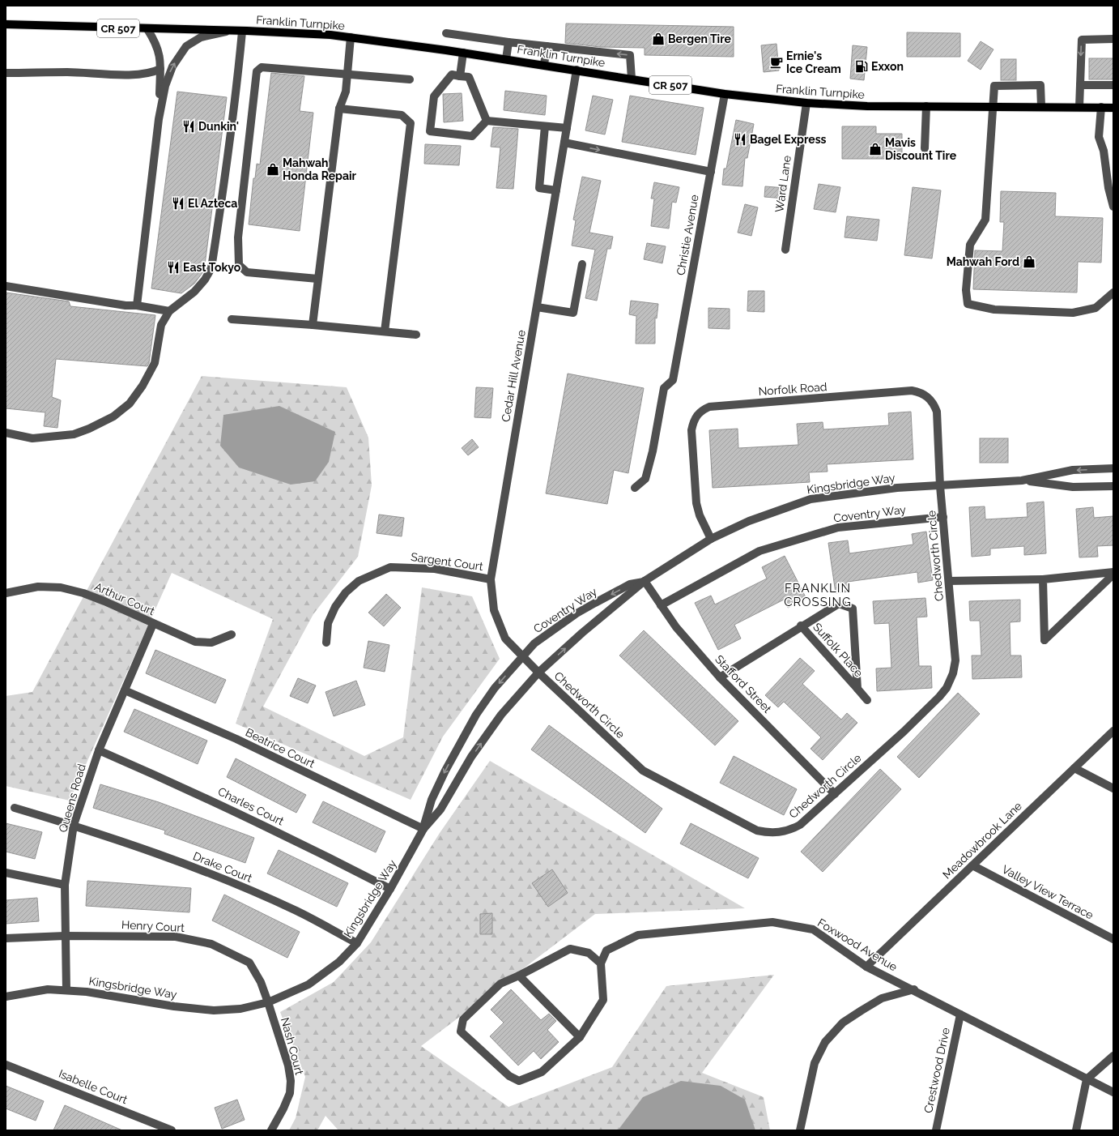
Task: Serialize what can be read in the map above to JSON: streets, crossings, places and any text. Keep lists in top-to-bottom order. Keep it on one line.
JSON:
{"streets":{"main road":["Franklin Turnpike","CR 507"],"street":["Ward Lane","Christie Avenue","Cedar Hill Avenue","Norfolk Road","Kingsbridge Way","Coventry Way","Chedworth Circle","Sargent Court","Arthur Court","Suffolk Place","Stafford Street","Beatrice Court","Queens Road","Charles Court","Meadowbrook Lane","Drake Court","Valley View Terrace","Henry Court","Foxwood Avenue","Nash Court","Crestwood Drive","Isabelle Court"]},"crossings":[["Franklin Turnpike","Ward Lane"],["Franklin Turnpike","Christie Avenue"],["Franklin Turnpike","Cedar Hill Avenue"],["Cedar Hill Avenue","Kingsbridge Way"],["Cedar Hill Avenue","Coventry Way"],["Cedar Hill Avenue","Chedworth Circle"],["Cedar Hill Avenue","Sargent Court"],["Norfolk Road","Kingsbridge Way"],["Norfolk Road","Chedworth Circle"],["Kingsbridge Way","Coventry Way"],["Kingsbridge Way","Chedworth Circle"],["Kingsbridge Way","Stafford Street"],["Kingsbridge Way","Beatrice Court"],["Kingsbridge Way","Queens Road"],["Kingsbridge Way","Charles Court"],["Kingsbridge Way","Drake Court"],["Kingsbridge Way","Henry Court"],["Kingsbridge Way","Nash Court"],["Coventry Way","Chedworth Circle"],["Coventry Way","Stafford Street"],["Coventry Way","Beatrice Court"],["Chedworth Circle","Stafford Street"],["Arthur Court","Queens Road"],["Suffolk Place","Stafford Street"],["Beatrice Court","Queens Road"],["Queens Road","Charles Court"],["Queens Road","Drake Court"],["Queens Road","Henry Court"],["Meadowbrook Lane","Valley View Terrace"],["Meadowbrook Lane","Foxwood Avenue"],["Henry Court","Nash Court"],["Foxwood Avenue","Crestwood Drive"]],"districts":["FRANKLIN CROSSING"],"places":{"shop":["Bergen Tire","Mavis Discount Tire","Mahwah Honda Repair","Mahwah Ford"],"cafe":["Ernie's Ice Cream"],"fuel station":["Exxon"],"restaurant":["Dunkin'","Bagel Express","El Azteca","East Tokyo"]}}
